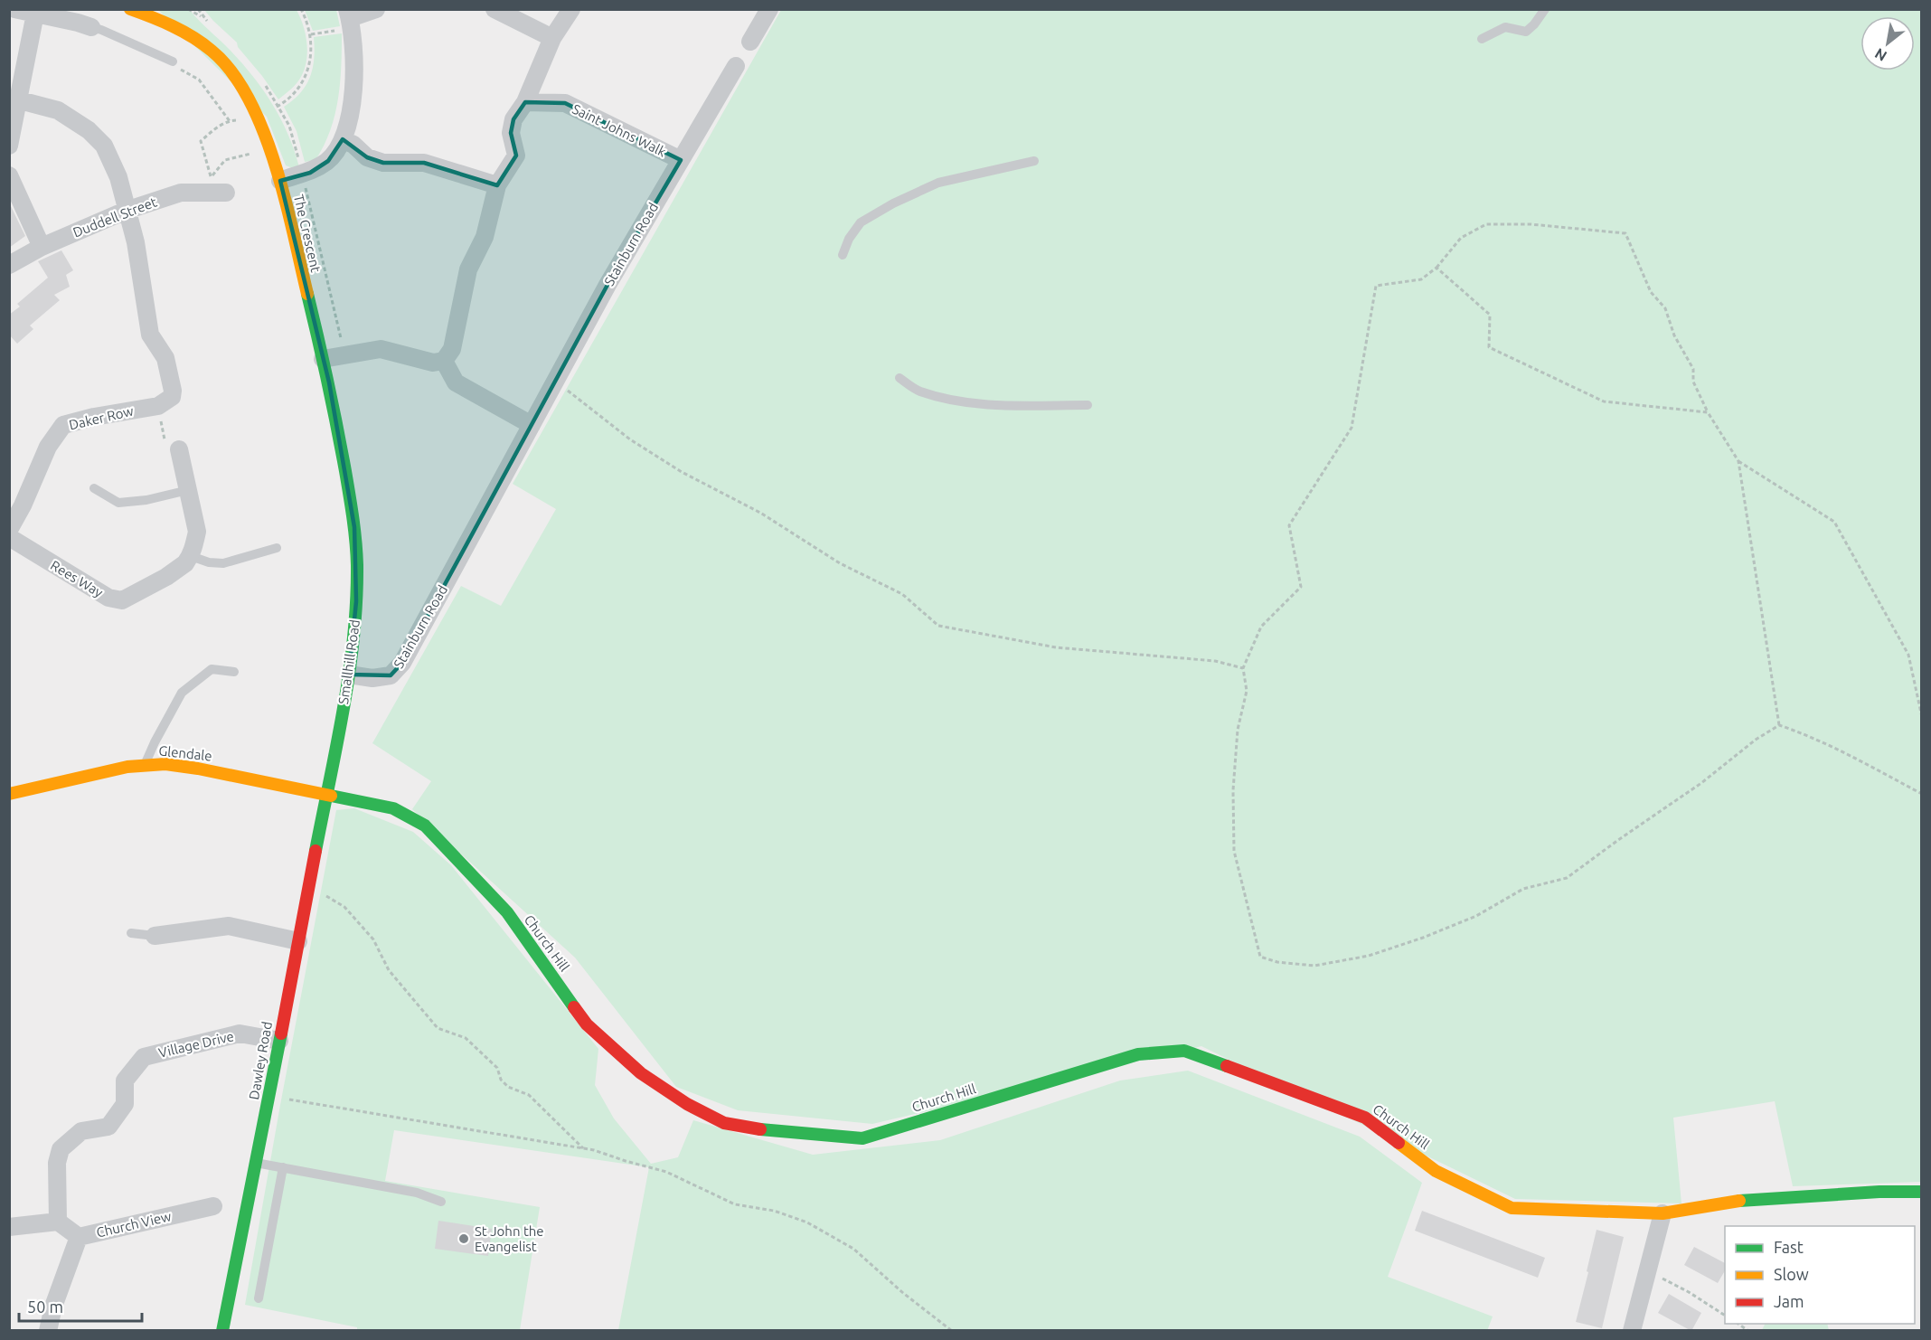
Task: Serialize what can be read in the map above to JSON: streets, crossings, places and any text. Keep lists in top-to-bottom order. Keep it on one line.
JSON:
{"streets":{"street":["Saint Johns Walk","Duddell Street","The Crescent","Stainburn Road","Daker Row","Rees Way","Smallhill Road","Glendale","Church Hill","Village Drive","Dawley Road","Church View"]},"crossings":[["Saint Johns Walk","Stainburn Road"],["The Crescent","Smallhill Road"],["Stainburn Road","Smallhill Road"],["Smallhill Road","Glendale"],["Smallhill Road","Church Hill"],["Smallhill Road","Dawley Road"],["Glendale","Church Hill"],["Glendale","Dawley Road"],["Church Hill","Dawley Road"],["Village Drive","Dawley Road"],["Village Drive","Church View"]],"places":["St John the Evangelist"],"legend":["Fast","Slow","Jam"],"scale_bar":"50 m","north":"bottom left"}
